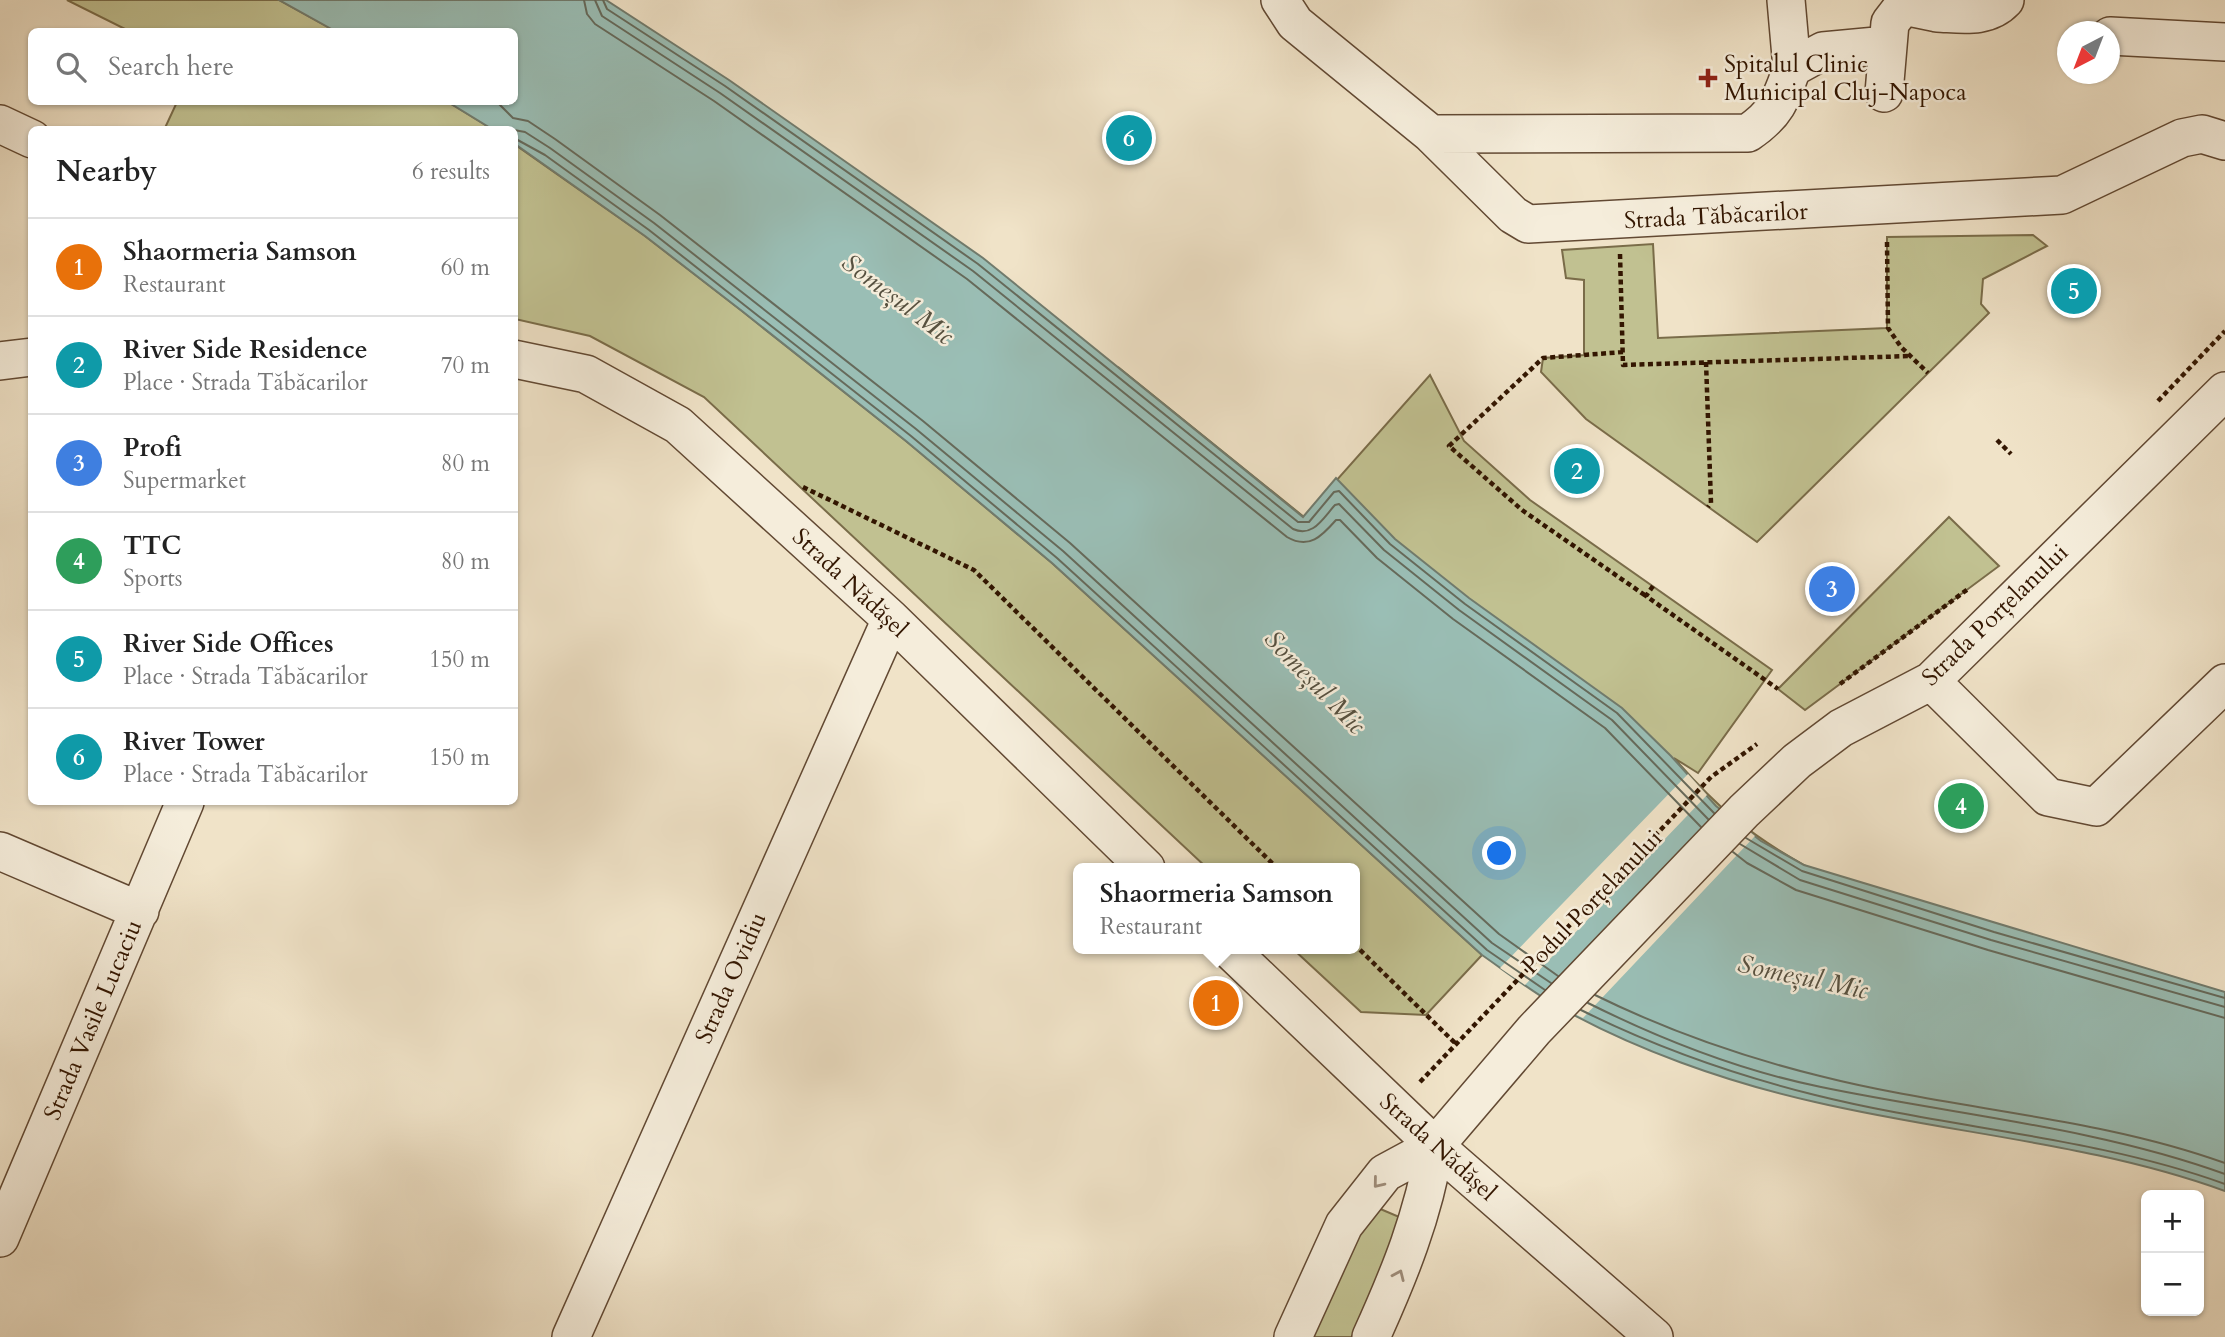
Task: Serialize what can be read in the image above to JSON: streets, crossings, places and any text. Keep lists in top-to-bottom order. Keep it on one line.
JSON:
{"streets":{"street":["Strada Tăbăcarilor","Strada Nădășel","Strada Porțelanului","Podul Porțelanului","Strada Ovidiu","Strada Vasile Lucaciu"]},"crossings":[["Strada Nădășel","Podul Porțelanului"],["Strada Nădășel","Strada Ovidiu"],["Strada Porțelanului","Podul Porțelanului"]],"water":["Someșul Mic"],"places":{"health":["Spitalul Clinic Municipal Cluj-Napoca"]},"north":"bottom left","page":{"search":"Search here","pins":["6","5","2","3","4","1"],"heading":["Nearby","6 results"],"list":[{"mark":"1","name":"Shaormeria Samson","note":"Restaurant","value":"60 m"},{"mark":"2","name":"River Side Residence","note":"Place · Strada Tăbăcarilor","value":"70 m"},{"mark":"3","name":"Profi","note":"Supermarket","value":"80 m"},{"mark":"4","name":"TTC","note":"Sports","value":"80 m"},{"mark":"5","name":"River Side Offices","note":"Place · Strada Tăbăcarilor","value":"150 m"},{"mark":"6","name":"River Tower","note":"Place · Strada Tăbăcarilor","value":"150 m"}],"popup":["Shaormeria Samson","Restaurant"],"map_buttons":["+","−"]}}
